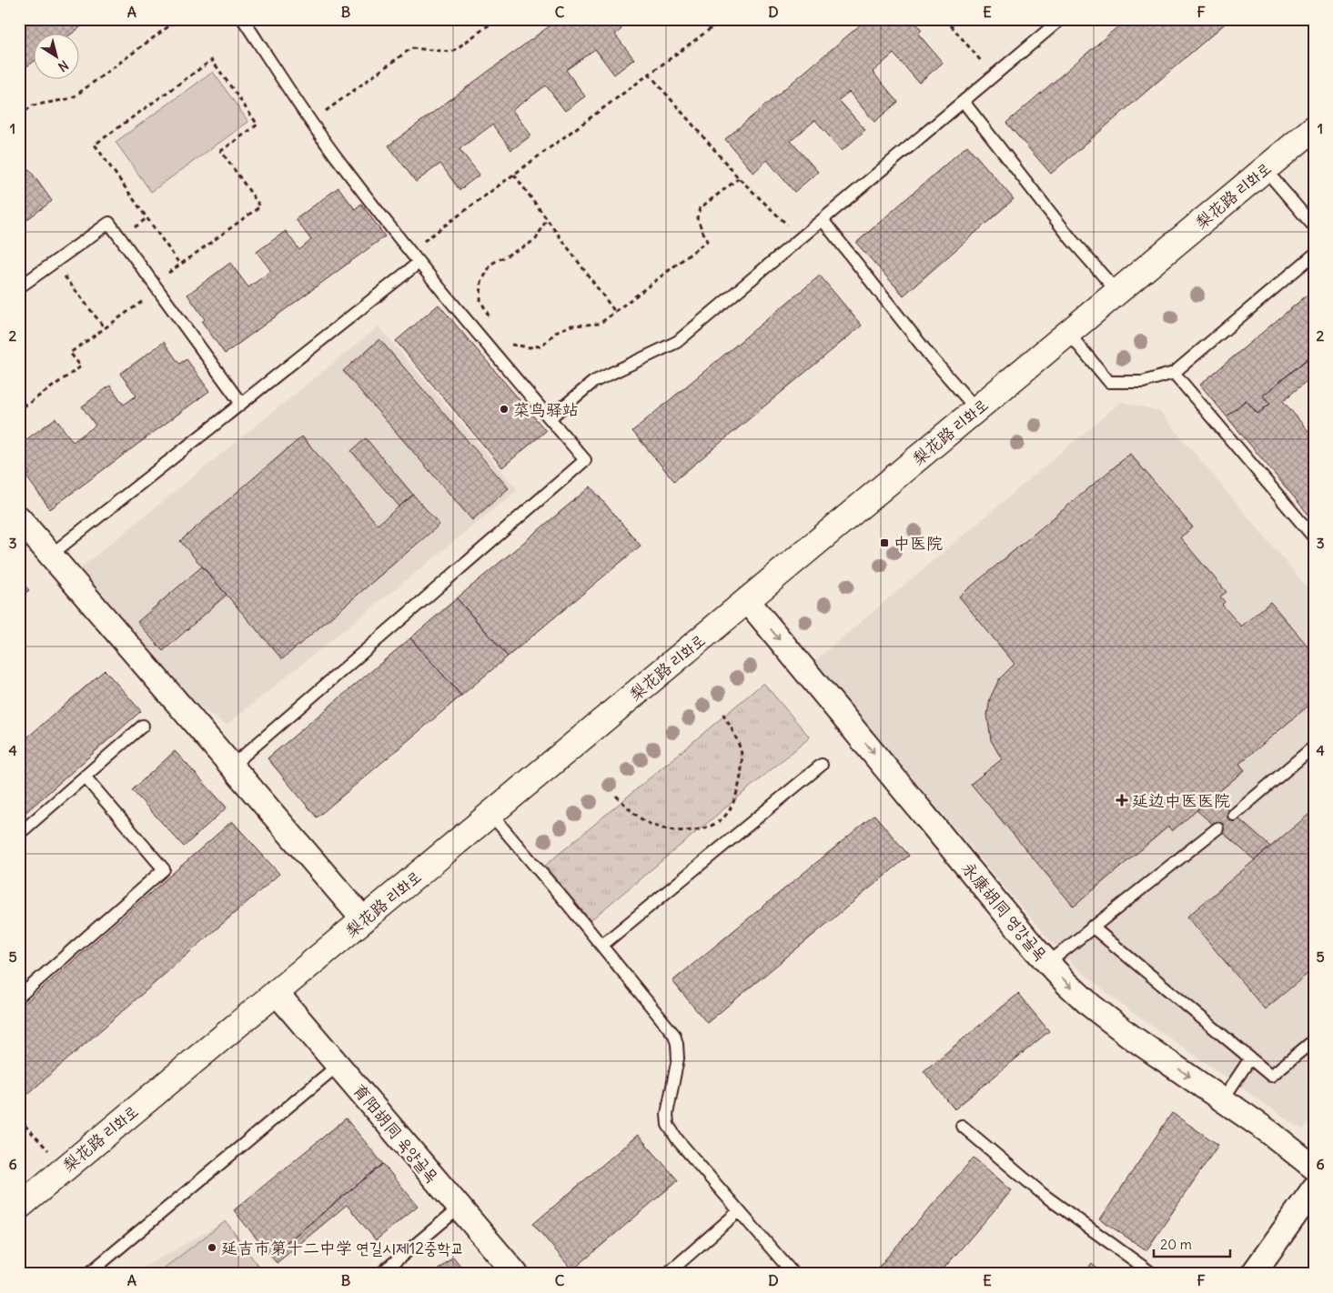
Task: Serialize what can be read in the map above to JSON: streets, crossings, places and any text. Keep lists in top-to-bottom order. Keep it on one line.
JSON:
{"streets":{"street":["梨花路 리화로","永康胡同 영강골목","育阳胡同 육양골목"]},"crossings":[["梨花路 리화로","永康胡同 영강골목"],["梨花路 리화로","育阳胡同 육양골목"]],"one_way":["永康胡同 영강골목"],"places":{"other":["菜鸟驿站","延吉市第十二中学 연길시제12중학교"],"transit":["中医院"],"health":["延边中医医院"]},"scale_bar":"20 m","north":"bottom right","grid":{"columns":["A","B","C","D","E","F"],"rows":["1","2","3","4","5","6"]}}
